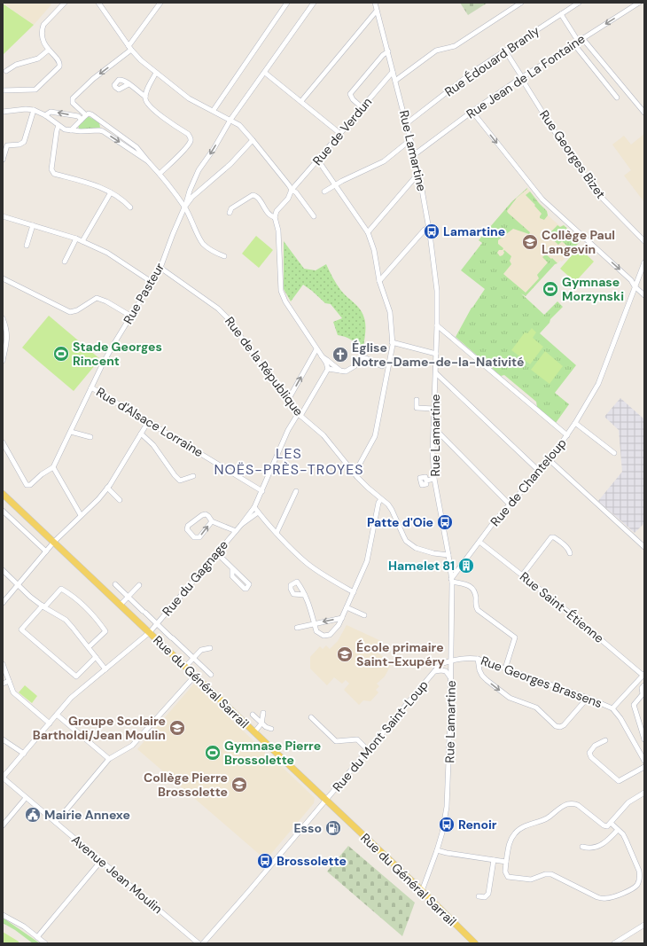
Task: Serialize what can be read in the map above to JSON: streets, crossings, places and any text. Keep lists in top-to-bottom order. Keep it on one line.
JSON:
{"streets":{"main road":["Rue du Général Sarrail"],"street":["Rue Édouard Branly","Rue Jean de La Fontaine","Rue de Verdun","Rue Lamartine","Rue Georges Bizet","Rue Pasteur","Rue de la République","Rue d'Alsace Lorraine","Rue de Chanteloup","Rue du Gagnage","Rue Saint-Étienne","Rue Georges Brassens","Rue du Mont Saint-Loup","Avenue Jean Moulin"]},"crossings":[["Rue Édouard Branly","Rue Lamartine"],["Rue Édouard Branly","Rue Georges Bizet"],["Rue Jean de La Fontaine","Rue Lamartine"],["Rue Jean de La Fontaine","Rue Georges Bizet"],["Rue de Verdun","Rue Lamartine"],["Rue Lamartine","Rue de la République"],["Rue Lamartine","Rue de Chanteloup"],["Rue Lamartine","Rue du Général Sarrail"],["Rue Lamartine","Rue Georges Brassens"],["Rue Lamartine","Rue du Mont Saint-Loup"],["Rue Pasteur","Rue de la République"],["Rue Pasteur","Rue d'Alsace Lorraine"],["Rue de la République","Rue du Gagnage"],["Rue d'Alsace Lorraine","Rue du Gagnage"],["Rue de Chanteloup","Rue Saint-Étienne"],["Rue du Gagnage","Rue du Général Sarrail"],["Rue du Gagnage","Avenue Jean Moulin"],["Rue du Général Sarrail","Rue du Mont Saint-Loup"],["Rue Georges Brassens","Rue du Mont Saint-Loup"]],"districts":["LES NOËS-PRÈS-TROYES"],"places":{"bus stop":["Lamartine","Patte d'Oie","Renoir","Brossolette"],"school or university":["Collège Paul Langevin","École primaire Saint-Exupéry","Groupe Scolaire Bartholdi/Jean Moulin","Collège Pierre Brossolette"],"sports":["Gymnase Morzynski","Stade Georges Rincent","Gymnase Pierre Brossolette"],"church":["Église Notre-Dame-de-la-Nativité"],"building":["Hamelet 81"],"public building":["Mairie Annexe"],"fuel station":["Esso"]}}
